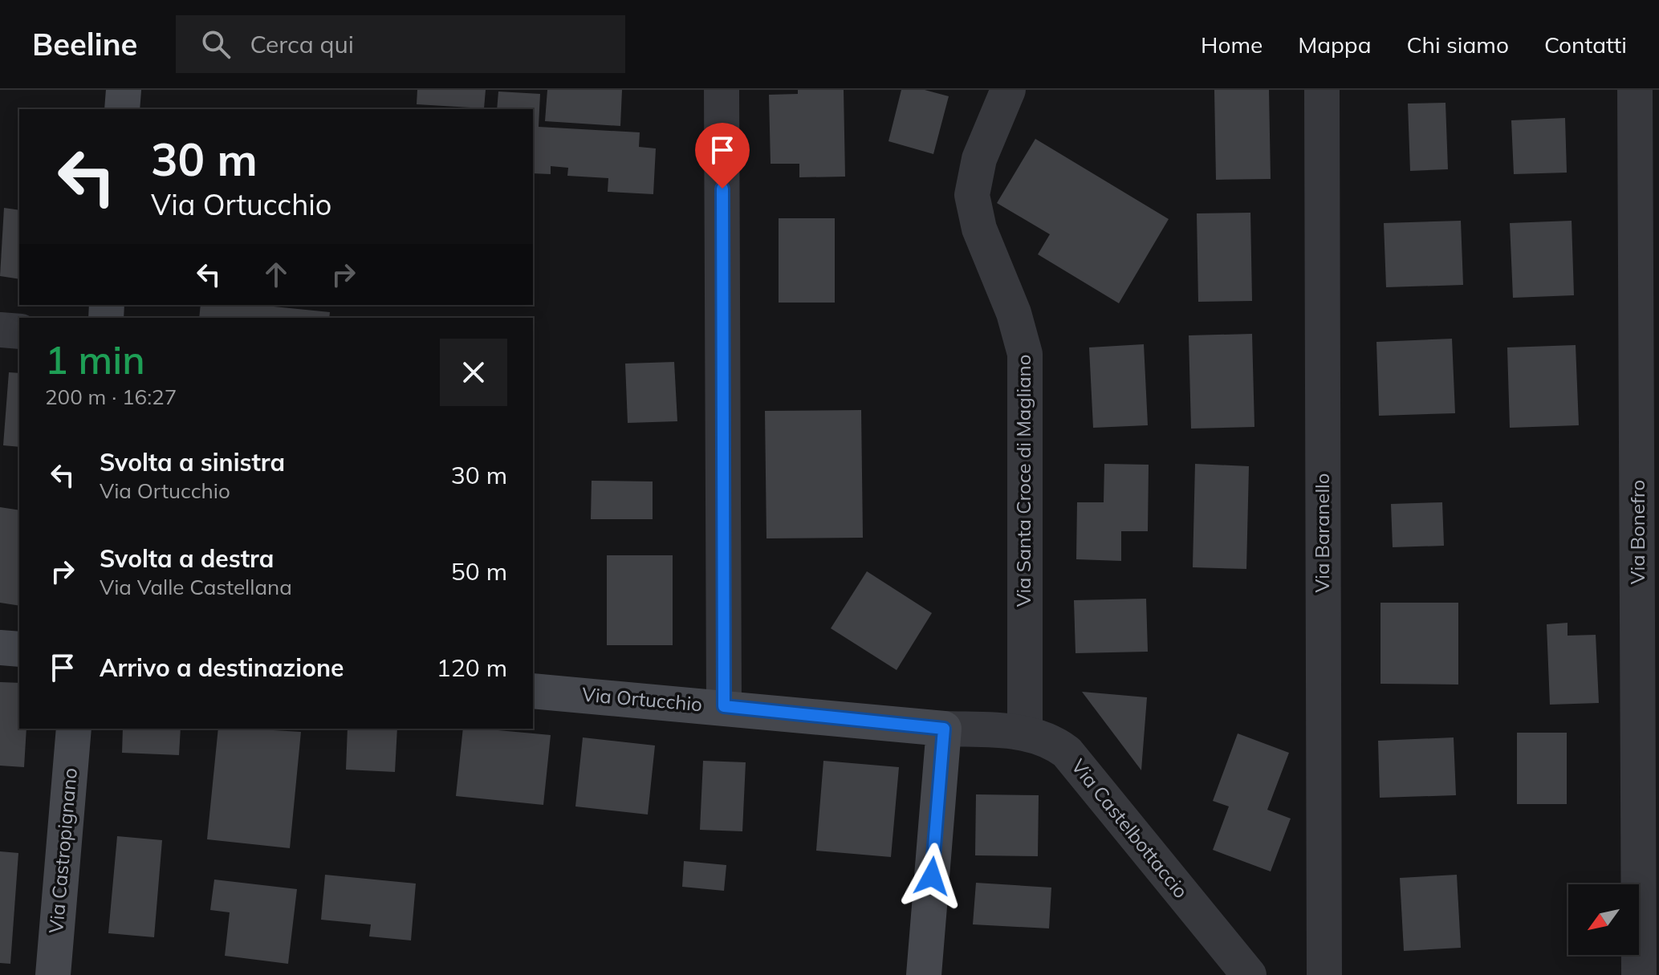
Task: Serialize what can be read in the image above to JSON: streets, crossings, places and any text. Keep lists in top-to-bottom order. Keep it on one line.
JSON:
{"streets":{"street":["Via Santa Croce di Magliano","Via Bonefro","Via Baranello","Via Ortucchio","Via Castelbottaccio","Via Castropignano"]},"crossings":[["Via Santa Croce di Magliano","Via Castelbottaccio"],["Via Ortucchio","Via Castelbottaccio"]],"north":"bottom left","page":{"header":"Beeline","search":"Cerca qui","nav":["Home","Mappa","Chi siamo","Contatti"],"turn":["30 m","Via Ortucchio"],"heading":["1 min","200 m · 16:27"],"list":[{"name":"Svolta a sinistra","note":"Via Ortucchio","value":"30 m"},{"name":"Svolta a destra","note":"Via Valle Castellana","value":"50 m"},{"name":"Arrivo a destinazione","value":"120 m"}]}}
